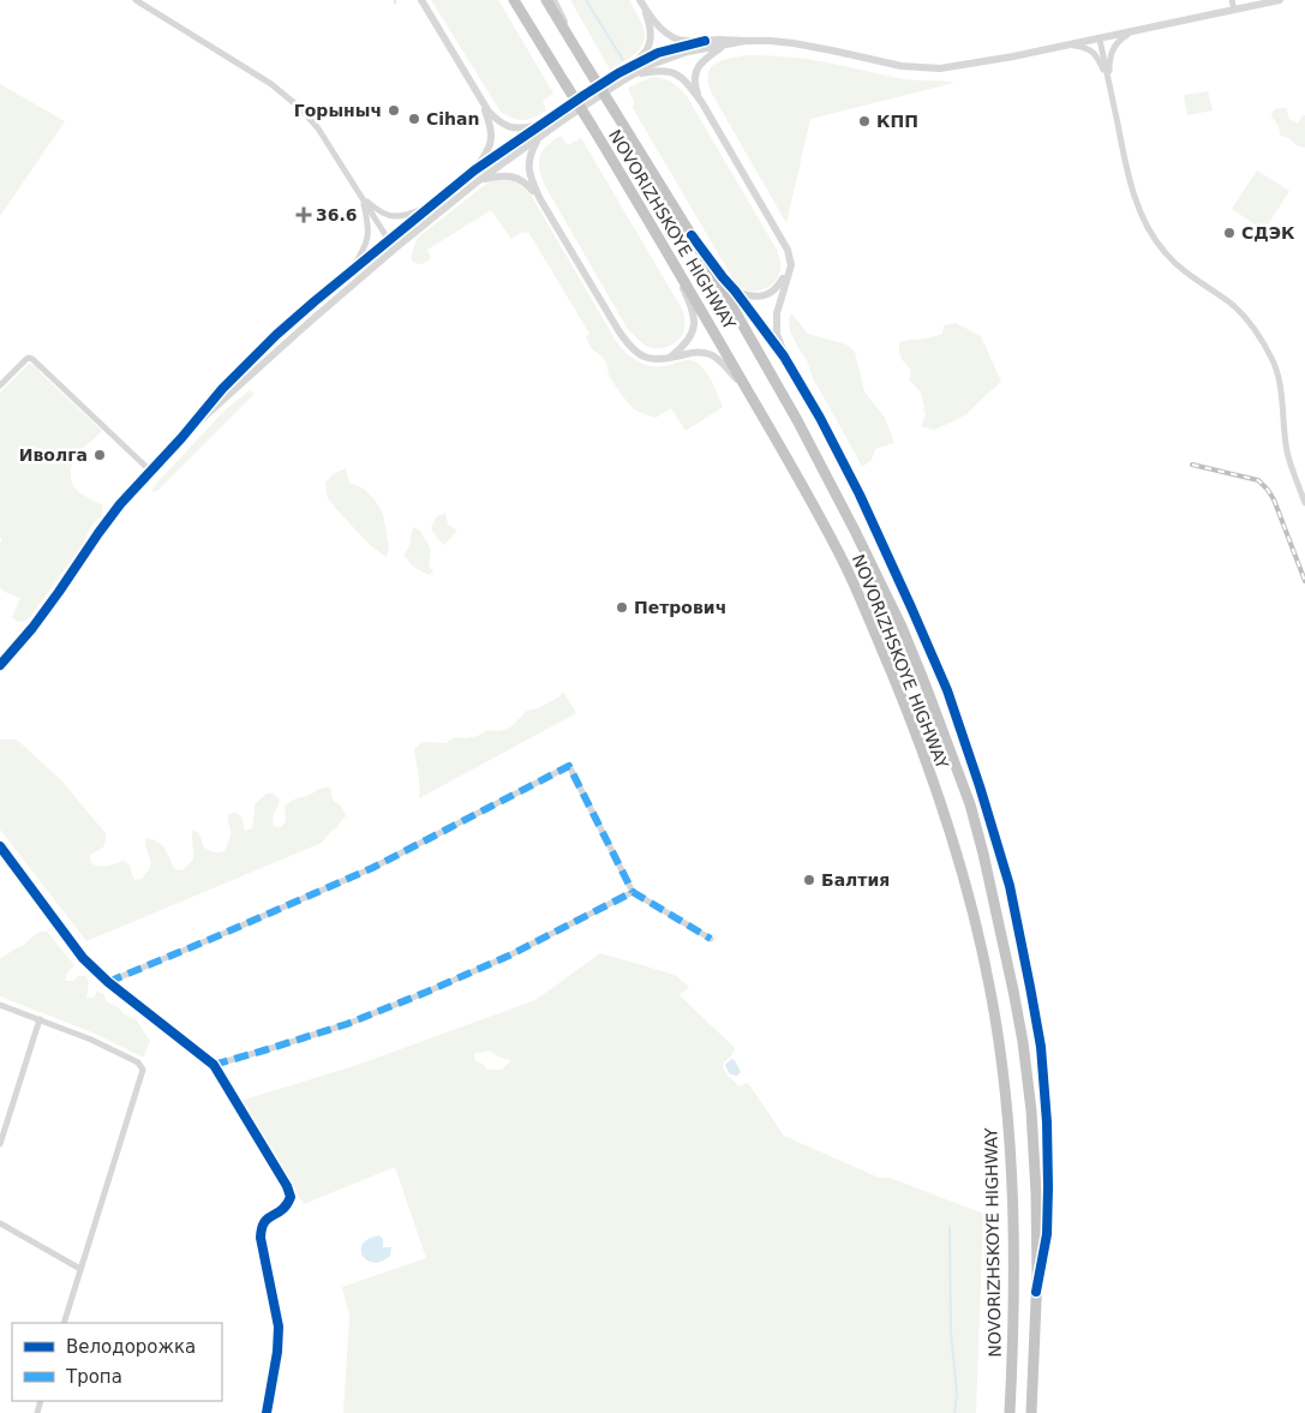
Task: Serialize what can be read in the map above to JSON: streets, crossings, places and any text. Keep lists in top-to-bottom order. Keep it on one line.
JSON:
{"streets":{"highway":["NOVORIZHSKOYE HIGHWAY"]},"places":{"other":["Горыныч","Cihan","КПП","СДЭК","Иволга","Петрович","Балтия"],"health":["36.6"]},"legend":["Велодорожка","Тропа"]}
